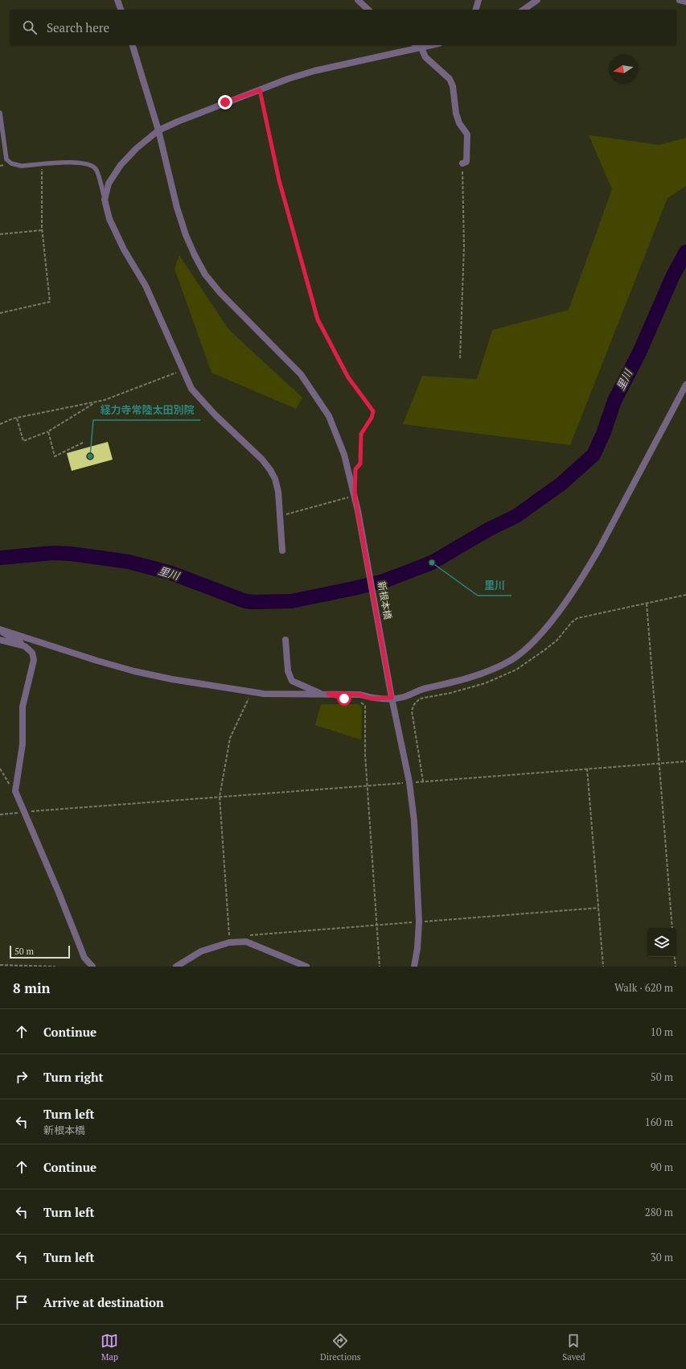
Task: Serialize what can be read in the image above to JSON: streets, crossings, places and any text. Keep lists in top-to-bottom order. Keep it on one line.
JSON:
{"streets":{"street":["新根本橋"]},"water":["里川"],"places":["経力寺常陸太田別院","里川"],"scale_bar":"50 m","north":"left","page":{"search":"Search here","scale":"50 m","heading":["8 min","Walk · 620 m"],"list":[["Continue","10 m"],["Turn right","50 m"],["Turn left","新根本橋","160 m"],["Continue","90 m"],["Turn left","280 m"],["Turn left","30 m"],"Arrive at destination"],"nav":["Map","Directions","Saved"]}}
